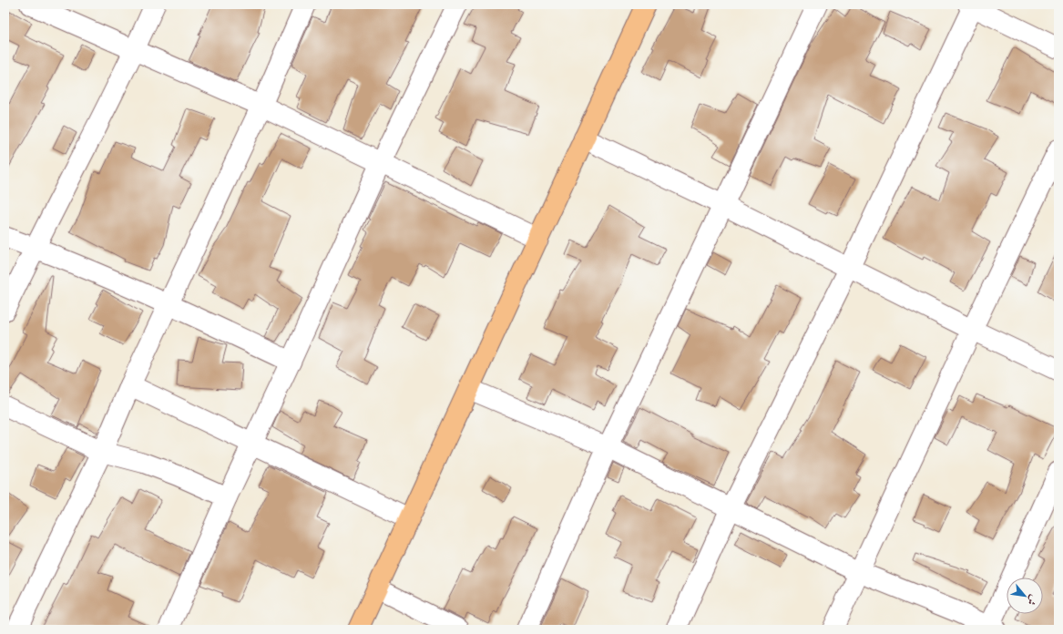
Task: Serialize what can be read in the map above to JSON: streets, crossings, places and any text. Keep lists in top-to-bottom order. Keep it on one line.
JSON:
{"north":"bottom right"}
